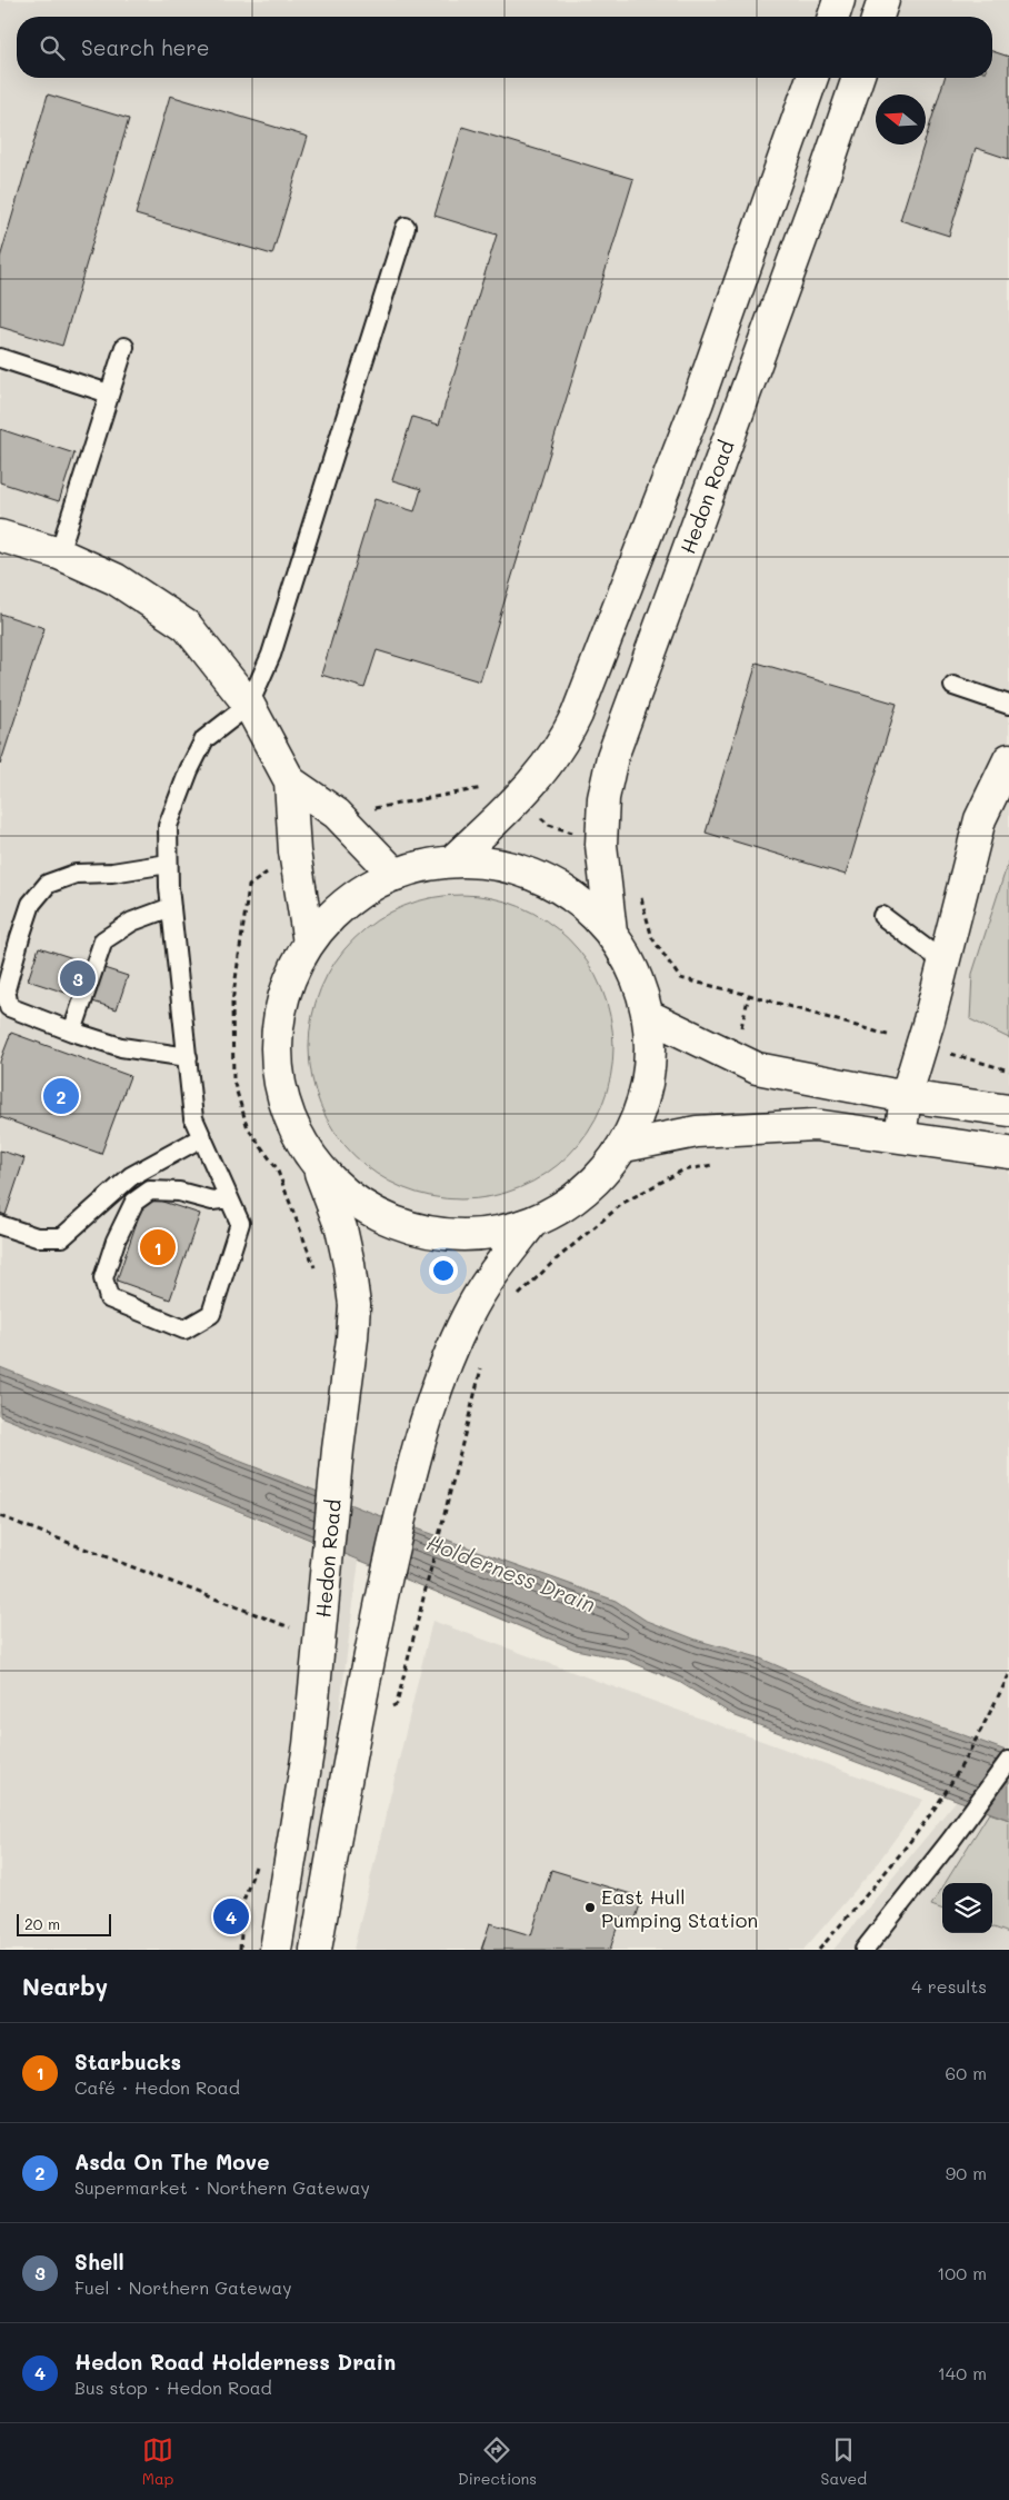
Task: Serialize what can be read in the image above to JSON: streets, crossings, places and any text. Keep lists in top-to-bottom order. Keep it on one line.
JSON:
{"streets":{"main road":["Hedon Road"]},"water":["Holderness Drain"],"places":["East Hull Pumping Station"],"scale_bar":"20 m","north":"left","page":{"search":"Search here","pins":["3","2","1","4"],"scale":"20 m","heading":["Nearby","4 results"],"list":[{"mark":"1","name":"Starbucks","note":"Café · Hedon Road","value":"60 m"},{"mark":"2","name":"Asda On The Move","note":"Supermarket · Northern Gateway","value":"90 m"},{"mark":"3","name":"Shell","note":"Fuel · Northern Gateway","value":"100 m"},{"mark":"4","name":"Hedon Road Holderness Drain","note":"Bus stop · Hedon Road","value":"140 m"}],"nav":["Map","Directions","Saved"]}}
